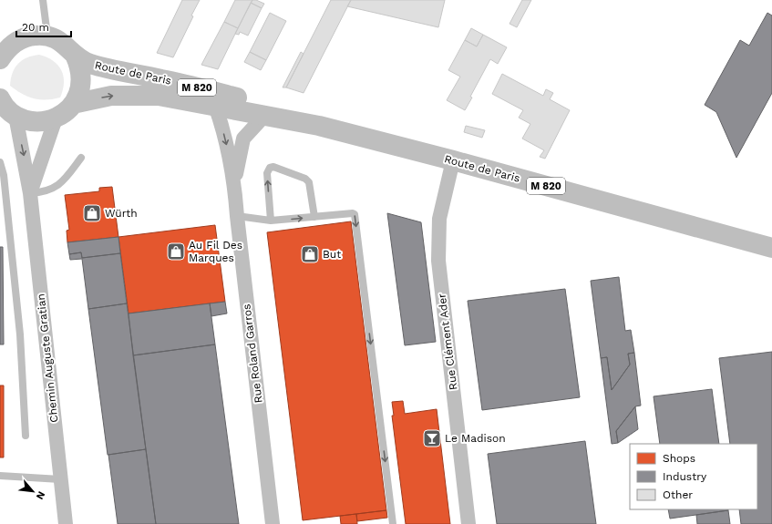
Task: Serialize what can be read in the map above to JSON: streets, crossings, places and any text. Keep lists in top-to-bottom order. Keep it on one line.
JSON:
{"streets":{"main road":["Route de Paris","M 820"],"street":["Rue Clément Ader","Rue Roland Garros","Chemin Auguste Gratian"]},"crossings":[["Route de Paris","Rue Clément Ader"],["Route de Paris","Rue Roland Garros"],["Route de Paris","Chemin Auguste Gratian"]],"places":{"shop":["Würth","Au Fil Des Marques","But"],"bar":["Le Madison"]},"legend":["Shops","Industry","Other"],"scale_bar":"20 m","north":"bottom right"}
